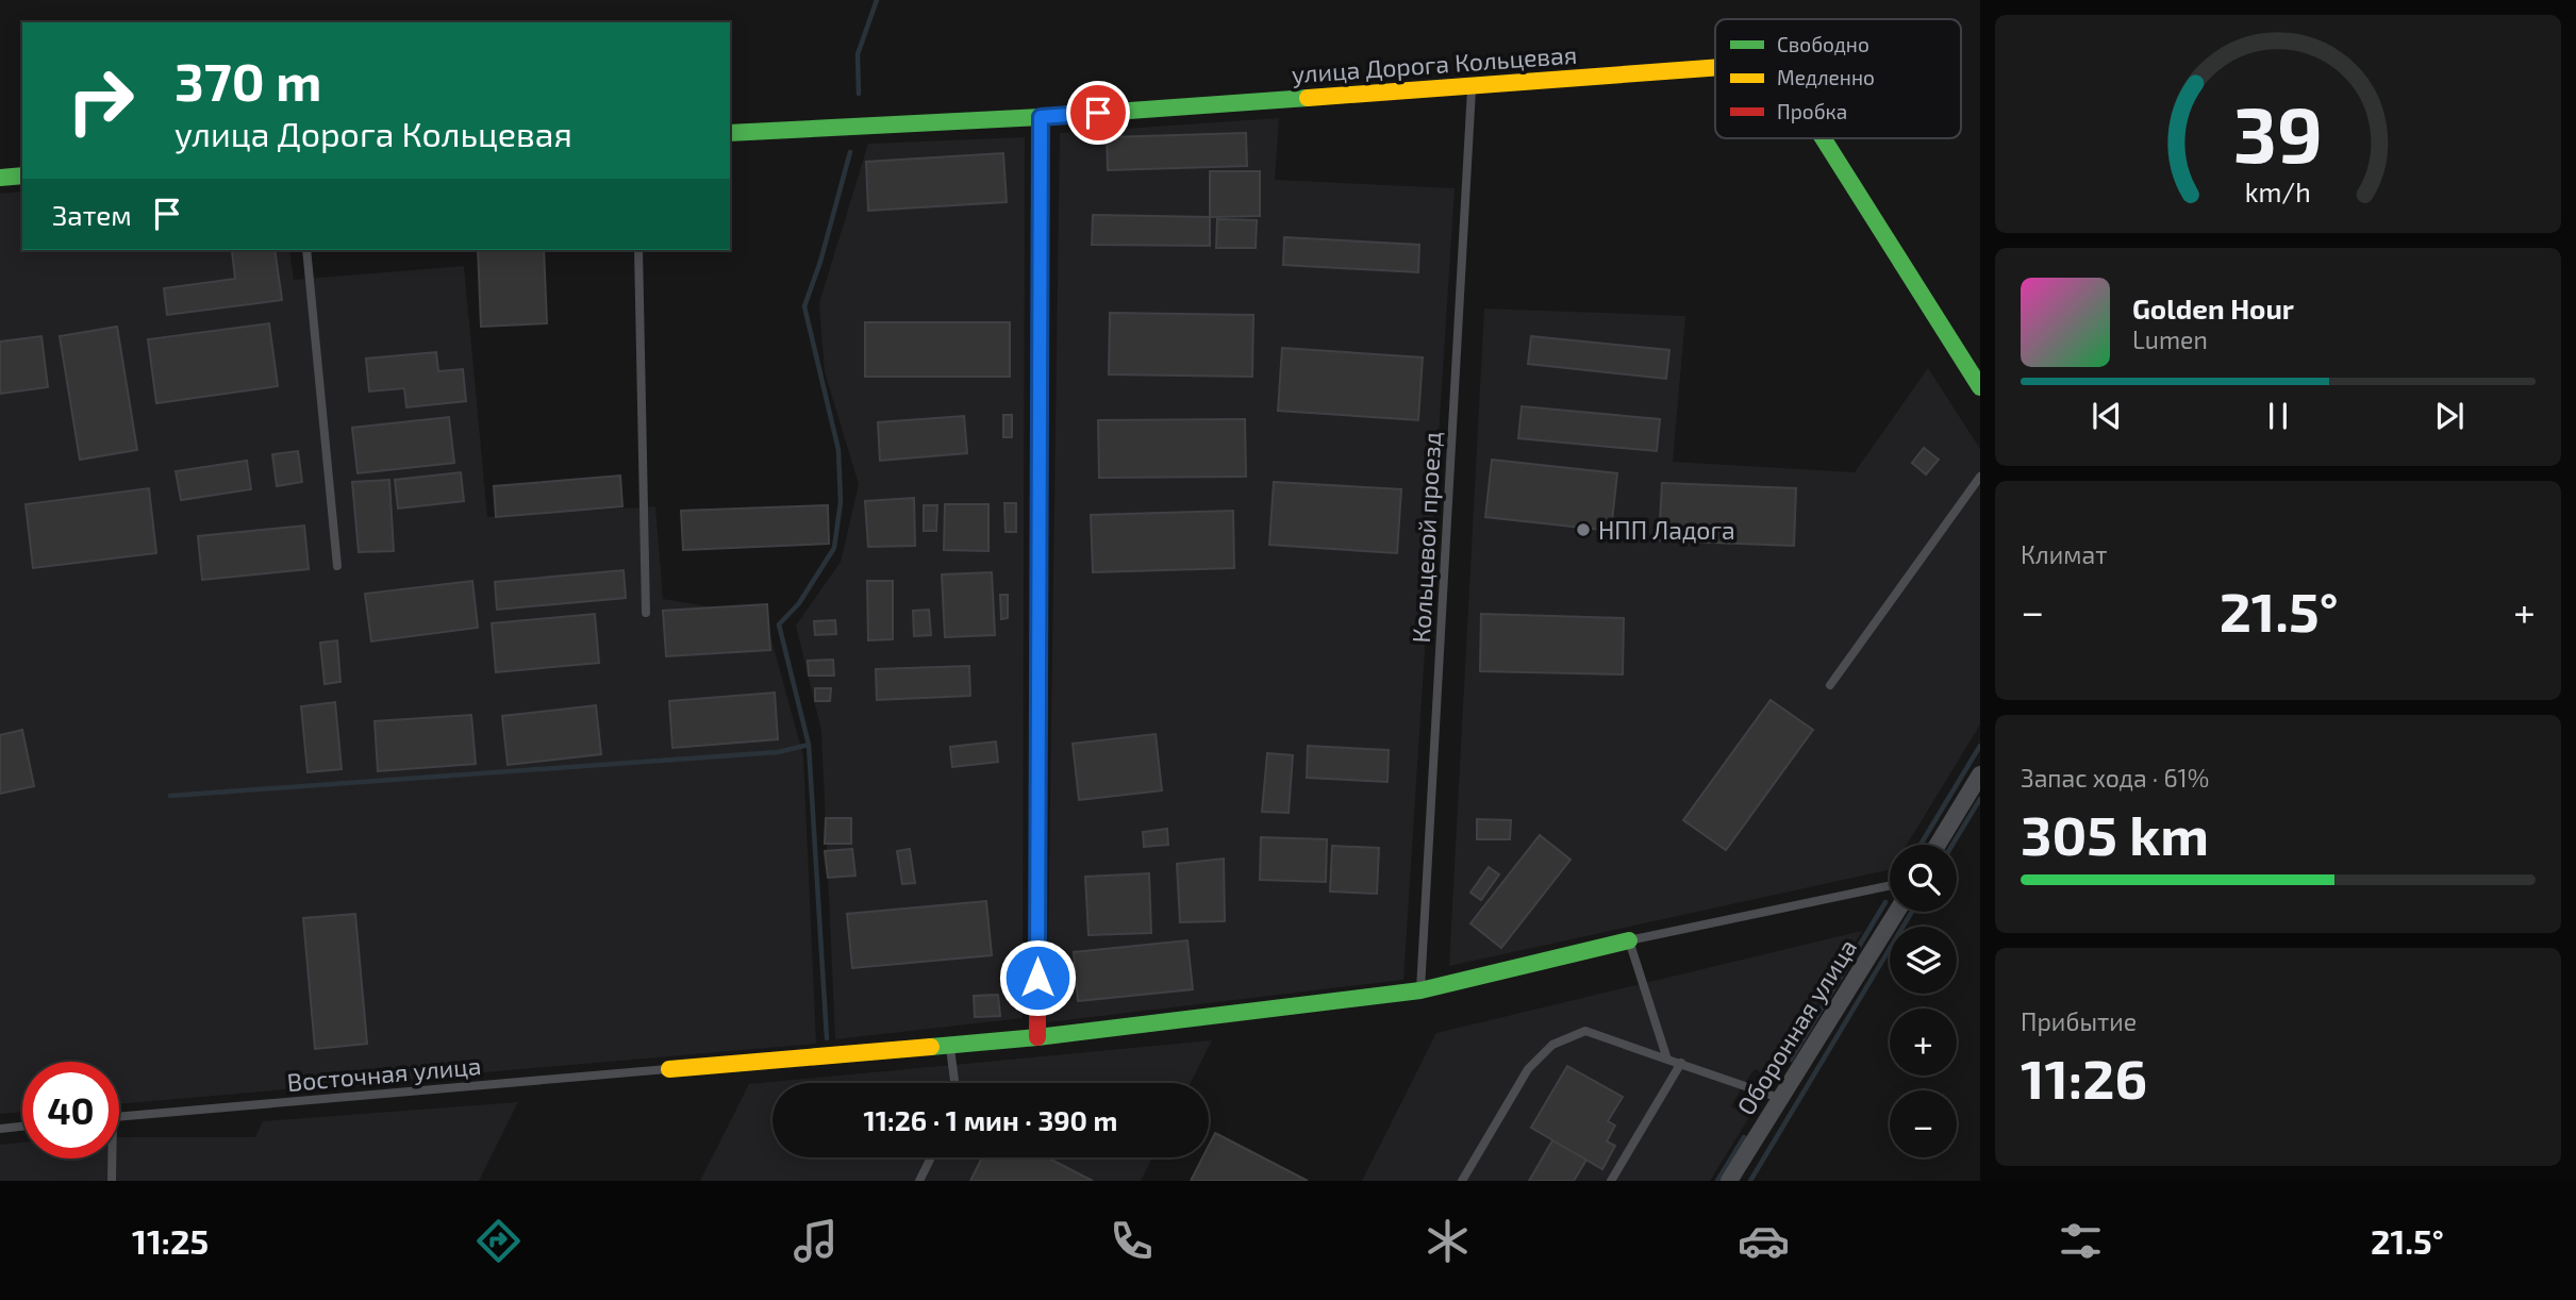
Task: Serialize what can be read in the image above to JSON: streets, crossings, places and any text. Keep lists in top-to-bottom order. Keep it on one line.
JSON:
{"streets":{"street":["улица Дорога Кольцевая","Оборонная улица"],"lane":["Кольцевой проезд","Восточная улица"]},"crossings":[["улица Дорога Кольцевая","Кольцевой проезд"]],"places":["НПП Ладога"],"legend":["Свободно","Медленно","Пробка"],"page":{"turn":["370 m","улица Дорога Кольцевая"],"then":"Затем","song":["Golden Hour","Lumen"],"tile":["Климат",["Запас хода · 61%","305 km"],["Прибытие","11:26"]],"heat":["−","21.5°","+"],"map_buttons":["+","−"],"limit":"40","trip":"11:26 · 1 мин · 390 m","tabs":["11:25","21.5°"],"gauge":["39","km/h"]}}
